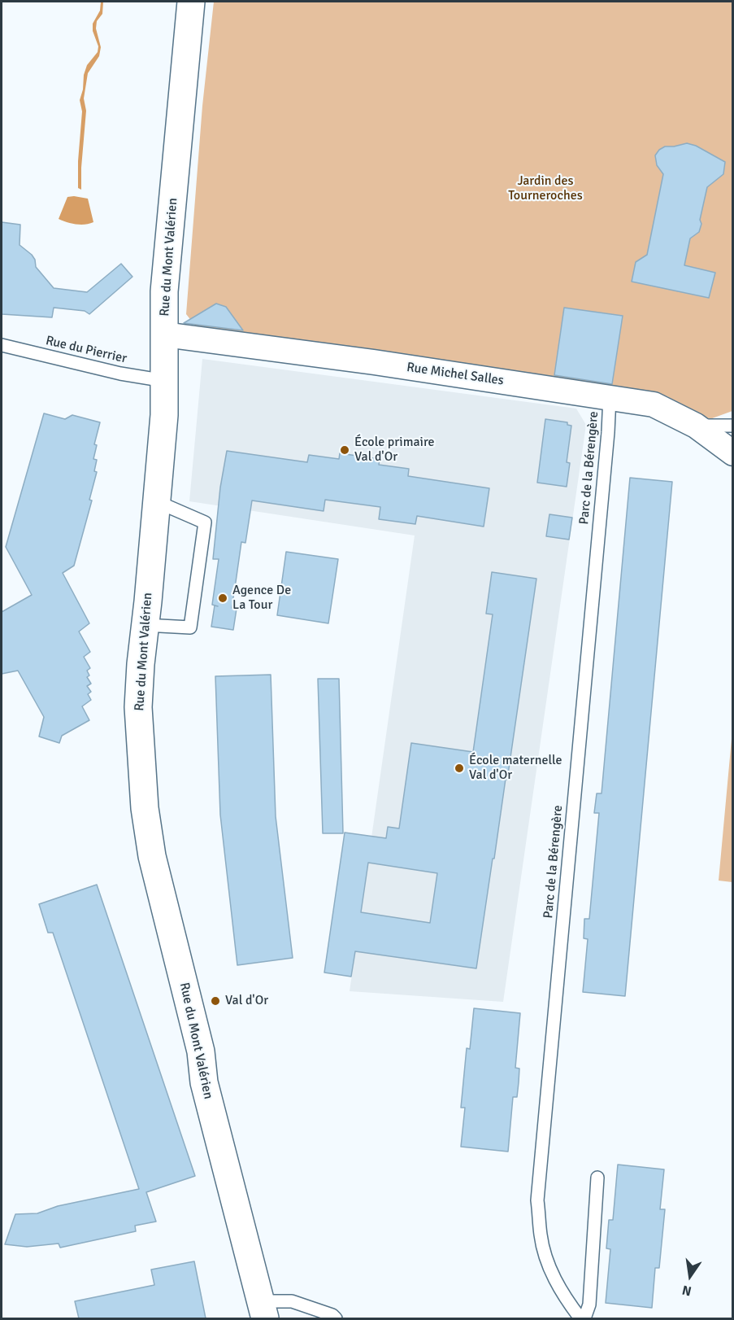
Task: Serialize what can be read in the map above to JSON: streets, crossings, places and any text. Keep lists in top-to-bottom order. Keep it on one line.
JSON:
{"streets":{"main road":["Rue du Mont Valérien"],"street":["Rue Michel Salles"],"lane":["Rue du Pierrier","Parc de la Bérengère"]},"crossings":[["Rue du Mont Valérien","Rue du Pierrier"],["Rue du Mont Valérien","Rue Michel Salles"],["Rue Michel Salles","Parc de la Bérengère"]],"parks":["Jardin des Tourneroches"],"places":["École primaire Val d'Or","Agence De La Tour","École maternelle Val d'Or","Val d'Or"],"north":"bottom"}
